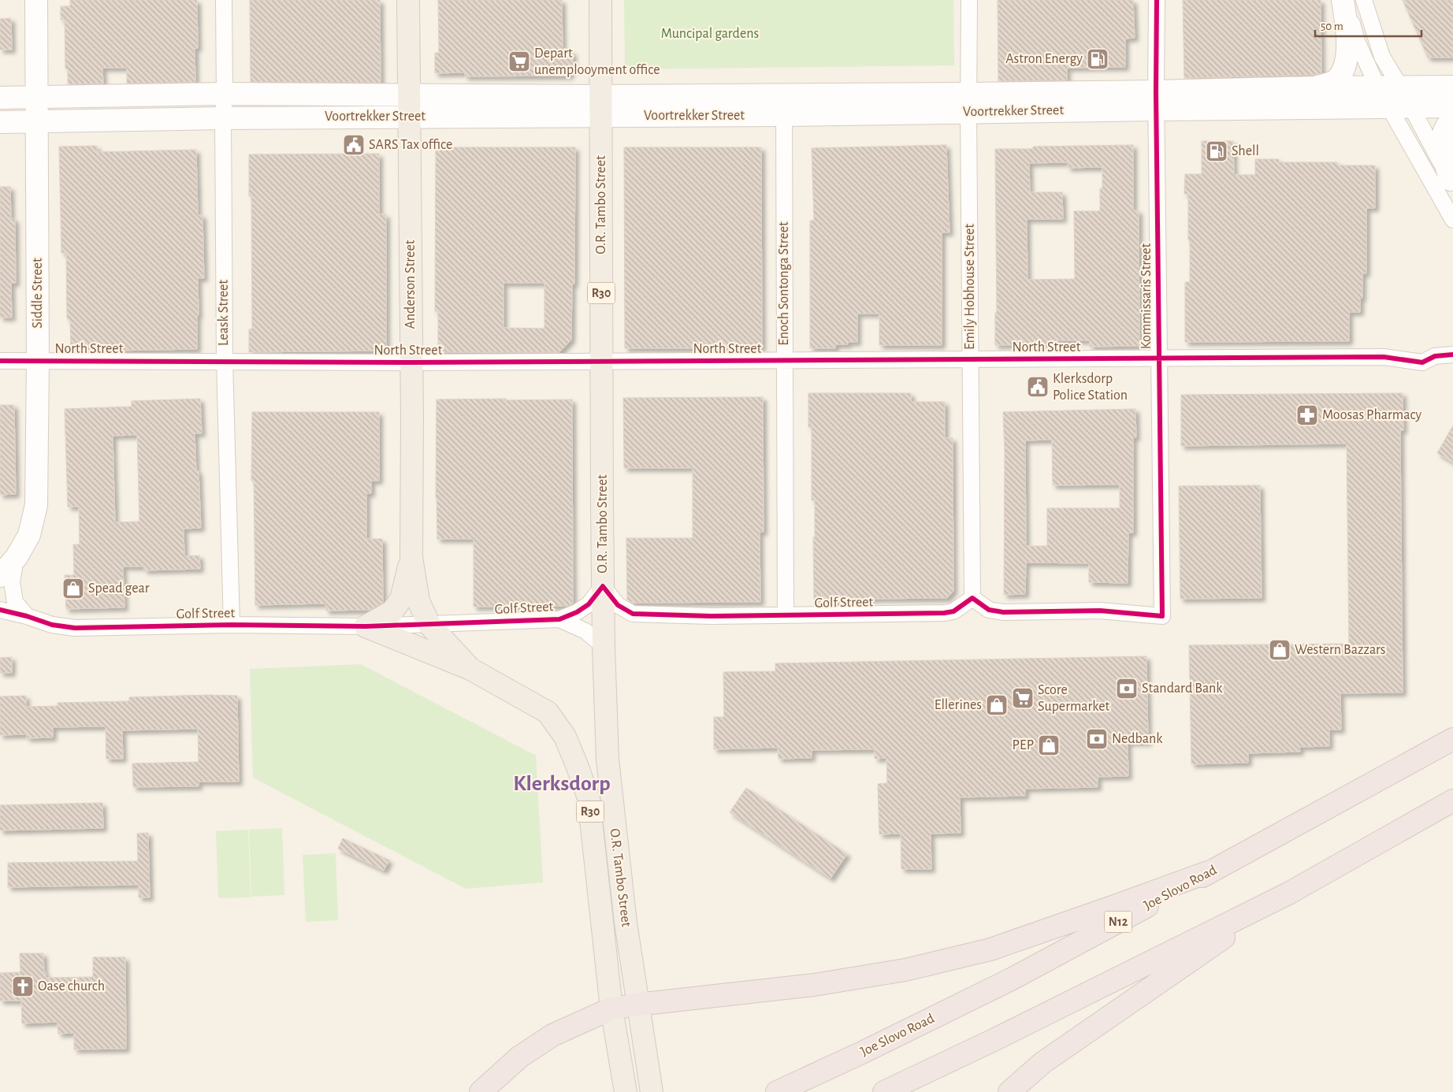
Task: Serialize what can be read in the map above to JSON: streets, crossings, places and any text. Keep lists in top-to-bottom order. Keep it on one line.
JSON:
{"streets":{"highway":["Joe Slovo Road","N12"],"main road":["O.R. Tambo Street","Anderson Street","R30"],"street":["Voortrekker Street","Enoch Sontonga Street","Emily Hobhouse Street","Siddle Street","Kommissaris Street","Leask Street","North Street","Golf Street"]},"crossings":[["Voortrekker Street","O.R. Tambo Street"],["Voortrekker Street","Enoch Sontonga Street"],["Voortrekker Street","Anderson Street"],["Voortrekker Street","Emily Hobhouse Street"],["Voortrekker Street","Siddle Street"],["Voortrekker Street","Kommissaris Street"],["Voortrekker Street","Leask Street"],["O.R. Tambo Street","Anderson Street"],["O.R. Tambo Street","North Street"],["O.R. Tambo Street","Golf Street"],["Enoch Sontonga Street","North Street"],["Enoch Sontonga Street","Golf Street"],["Anderson Street","North Street"],["Anderson Street","Golf Street"],["Emily Hobhouse Street","Kommissaris Street"],["Emily Hobhouse Street","North Street"],["Emily Hobhouse Street","Golf Street"],["Siddle Street","North Street"],["Kommissaris Street","North Street"],["Kommissaris Street","Golf Street"],["Leask Street","North Street"],["Leask Street","Golf Street"]],"districts":["Klerksdorp"],"parks":["Muncipal gardens"],"places":{"fuel station":["Astron Energy","Shell"],"supermarket":["Depart unemplooyment office","Score Supermarket"],"public building":["SARS Tax office","Klerksdorp Police Station"],"pharmacy":["Moosas Pharmacy"],"shop":["Spead gear","Western Bazzars","Ellerines","PEP"],"bank":["Standard Bank","Nedbank"],"church":["Oase church"]},"scale_bar":"50 m"}
